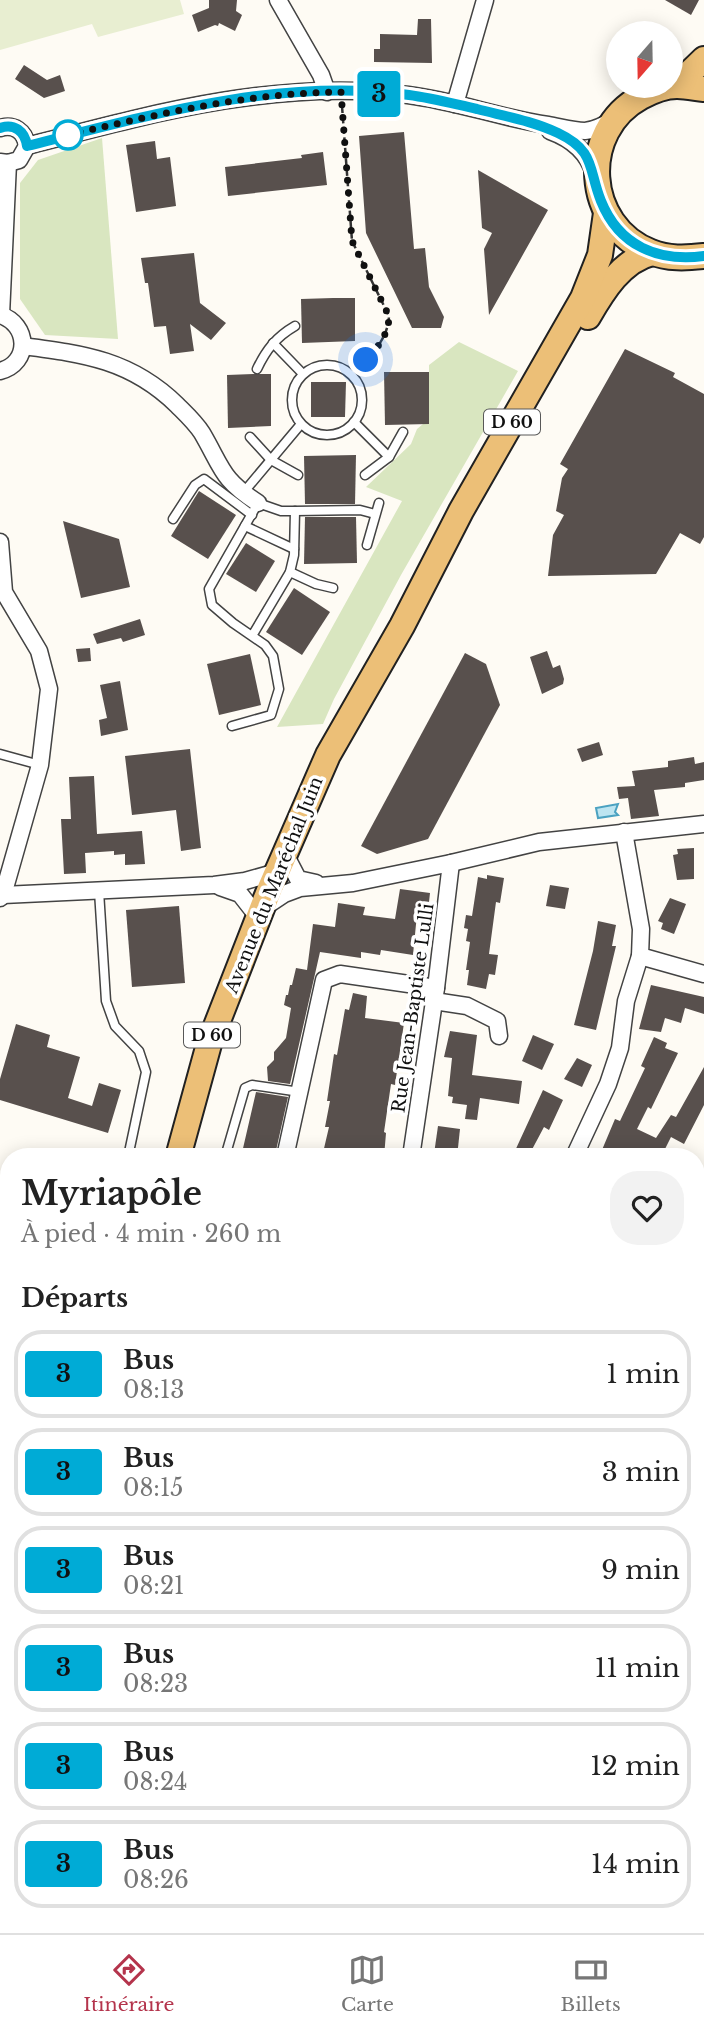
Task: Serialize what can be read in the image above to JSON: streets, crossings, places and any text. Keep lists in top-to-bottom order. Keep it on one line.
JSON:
{"streets":{"main road":["D 60","Avenue du Maréchal Juin"],"street":["Rue Jean-Baptiste Lulli"]},"lines":["bus line 3"],"north":"bottom","page":{"on_map":"3","heading":[["Myriapôle","À pied · 4 min · 260 m"],"Départs"],"list":[{"mark":"3","name":"Bus","note":"08:13","value":"1 min"},{"mark":"3","name":"Bus","note":"08:15","value":"3 min"},{"mark":"3","name":"Bus","note":"08:21","value":"9 min"},{"mark":"3","name":"Bus","note":"08:23","value":"11 min"},{"mark":"3","name":"Bus","note":"08:24","value":"12 min"},{"mark":"3","name":"Bus","note":"08:26","value":"14 min"}],"tabs":["Itinéraire","Carte","Billets"]}}
